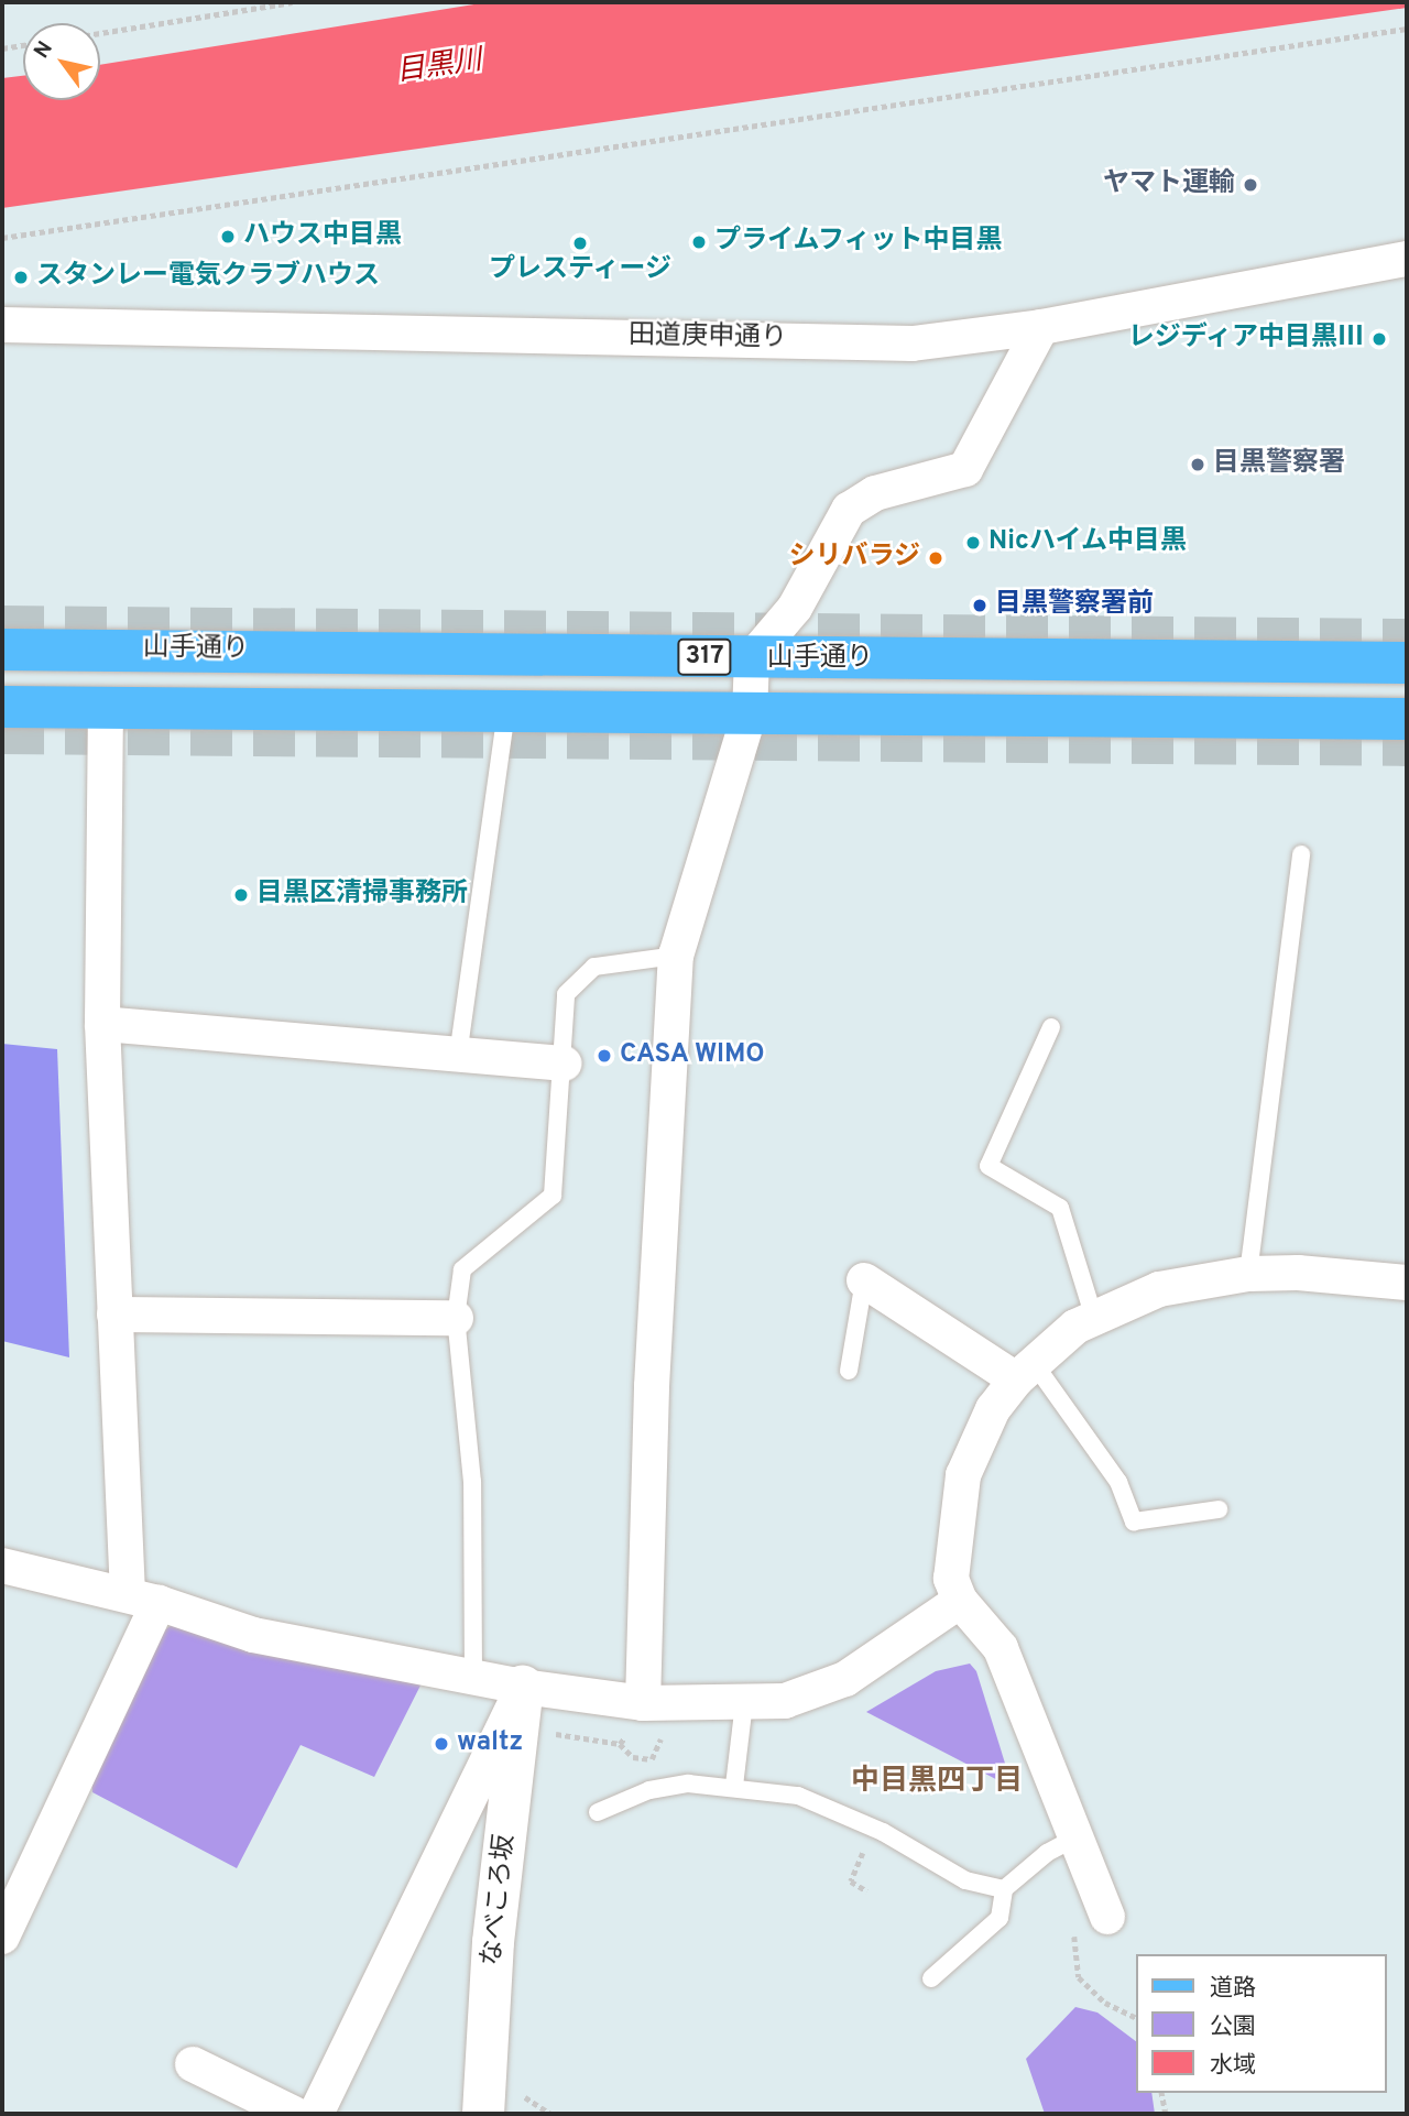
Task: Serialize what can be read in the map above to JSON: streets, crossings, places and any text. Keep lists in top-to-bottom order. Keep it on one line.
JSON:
{"streets":{"main road":["山手通り","317"],"street":["田道庚申通り","なべころ坂"]},"districts":["中目黒四丁目"],"water":["目黒川"],"places":["ヤマト運輸","ハウス中目黒","プライムフィット中目黒","プレスティージ","スタンレー電気クラブハウス","レジディア中目黒Ⅲ","目黒警察署","Nicハイム中目黒","シリバラジ","目黒警察署前","目黒区清掃事務所","CASA WIMO","waltz"],"legend":["道路","公園","水域"],"north":"top left"}
